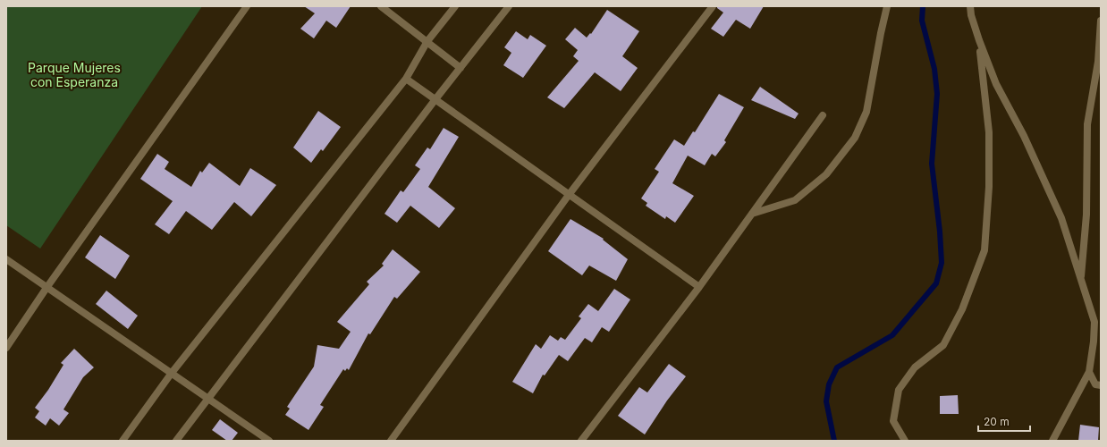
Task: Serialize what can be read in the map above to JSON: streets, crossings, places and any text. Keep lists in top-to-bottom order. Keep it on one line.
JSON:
{"parks":["Parque Mujeres con Esperanza"],"scale_bar":"20 m"}
